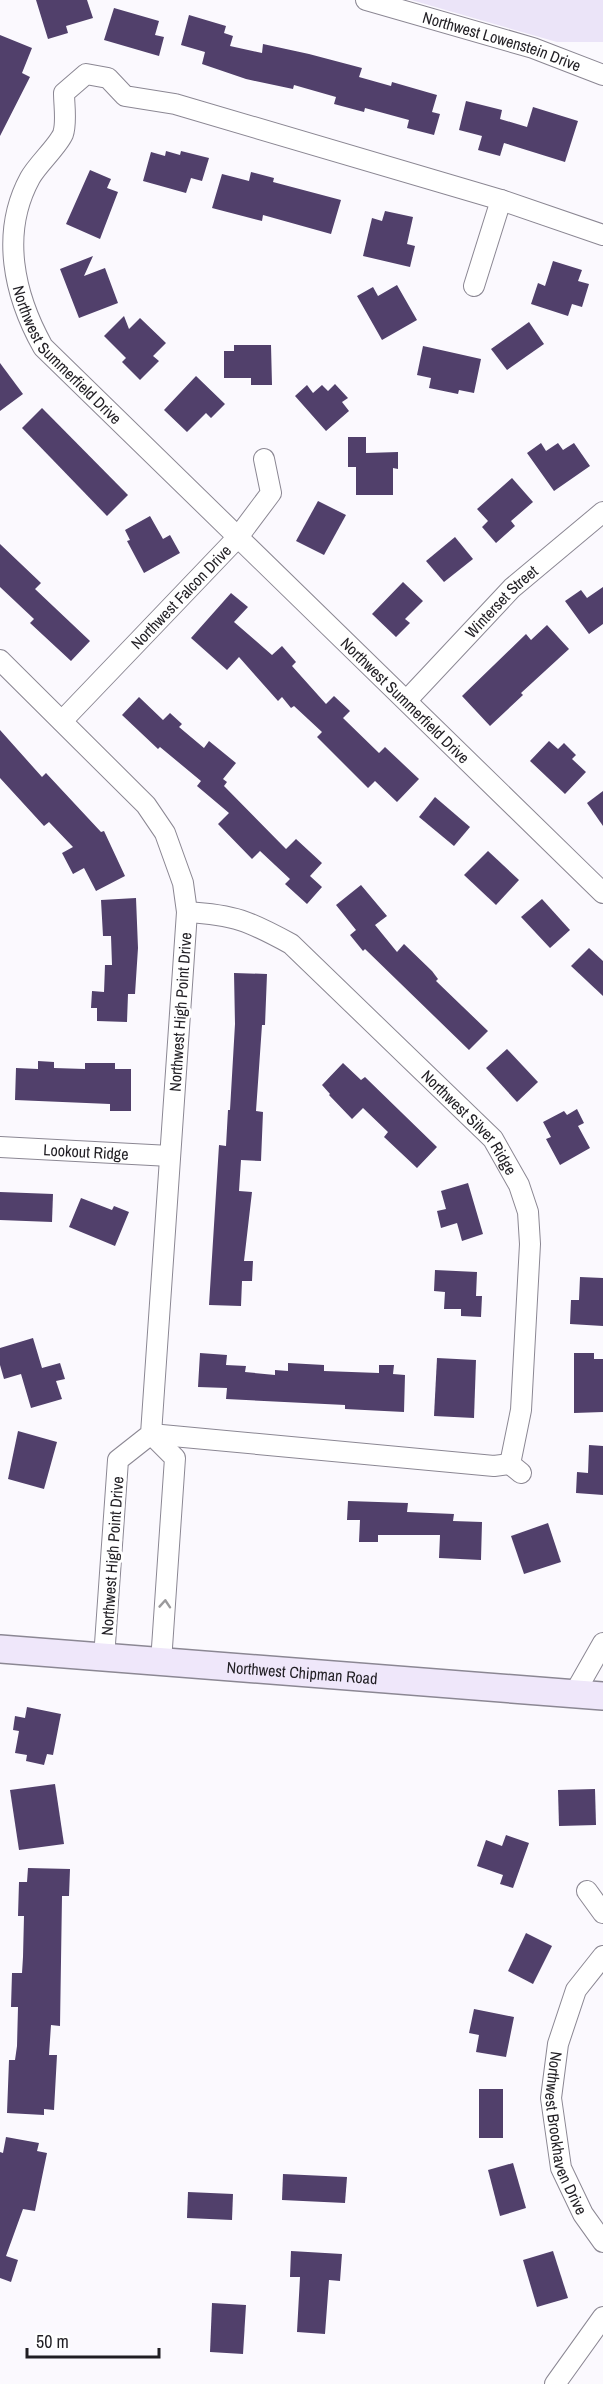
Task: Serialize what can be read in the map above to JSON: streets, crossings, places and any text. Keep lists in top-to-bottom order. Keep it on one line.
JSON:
{"streets":{"main road":["Northwest Chipman Road"],"street":["Northwest Lowenstein Drive","Northwest Summerfield Drive","Northwest Falcon Drive","Winterset Street","Northwest High Point Drive","Northwest Silver Ridge","Lookout Ridge","Northwest Brookhaven Drive"]},"crossings":[["Northwest Summerfield Drive","Northwest Falcon Drive"],["Northwest Summerfield Drive","Winterset Street"],["Northwest Falcon Drive","Northwest High Point Drive"],["Northwest High Point Drive","Northwest Silver Ridge"],["Northwest High Point Drive","Lookout Ridge"],["Northwest High Point Drive","Northwest Chipman Road"]],"scale_bar":"50 m"}
